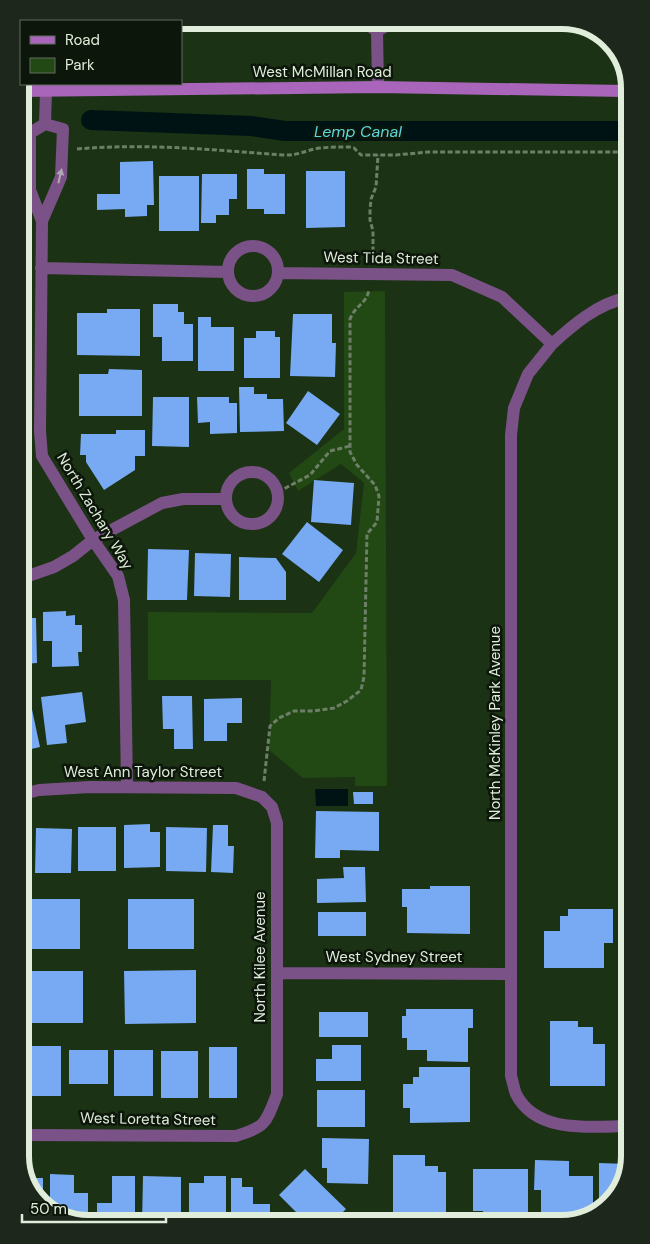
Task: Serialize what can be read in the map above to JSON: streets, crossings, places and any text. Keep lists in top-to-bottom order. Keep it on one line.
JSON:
{"streets":{"main road":["West McMillan Road"],"street":["West Tida Street","North Zachary Way","North McKinley Park Avenue","West Ann Taylor Street","North Kilee Avenue","West Sydney Street","West Loretta Street"]},"crossings":[["West Tida Street","North McKinley Park Avenue"],["North Zachary Way","West Ann Taylor Street"],["North McKinley Park Avenue","West Sydney Street"],["West Ann Taylor Street","North Kilee Avenue"],["North Kilee Avenue","West Sydney Street"],["North Kilee Avenue","West Loretta Street"]],"water":["Lemp Canal"],"legend":["Road","Park"],"scale_bar":"50 m"}
